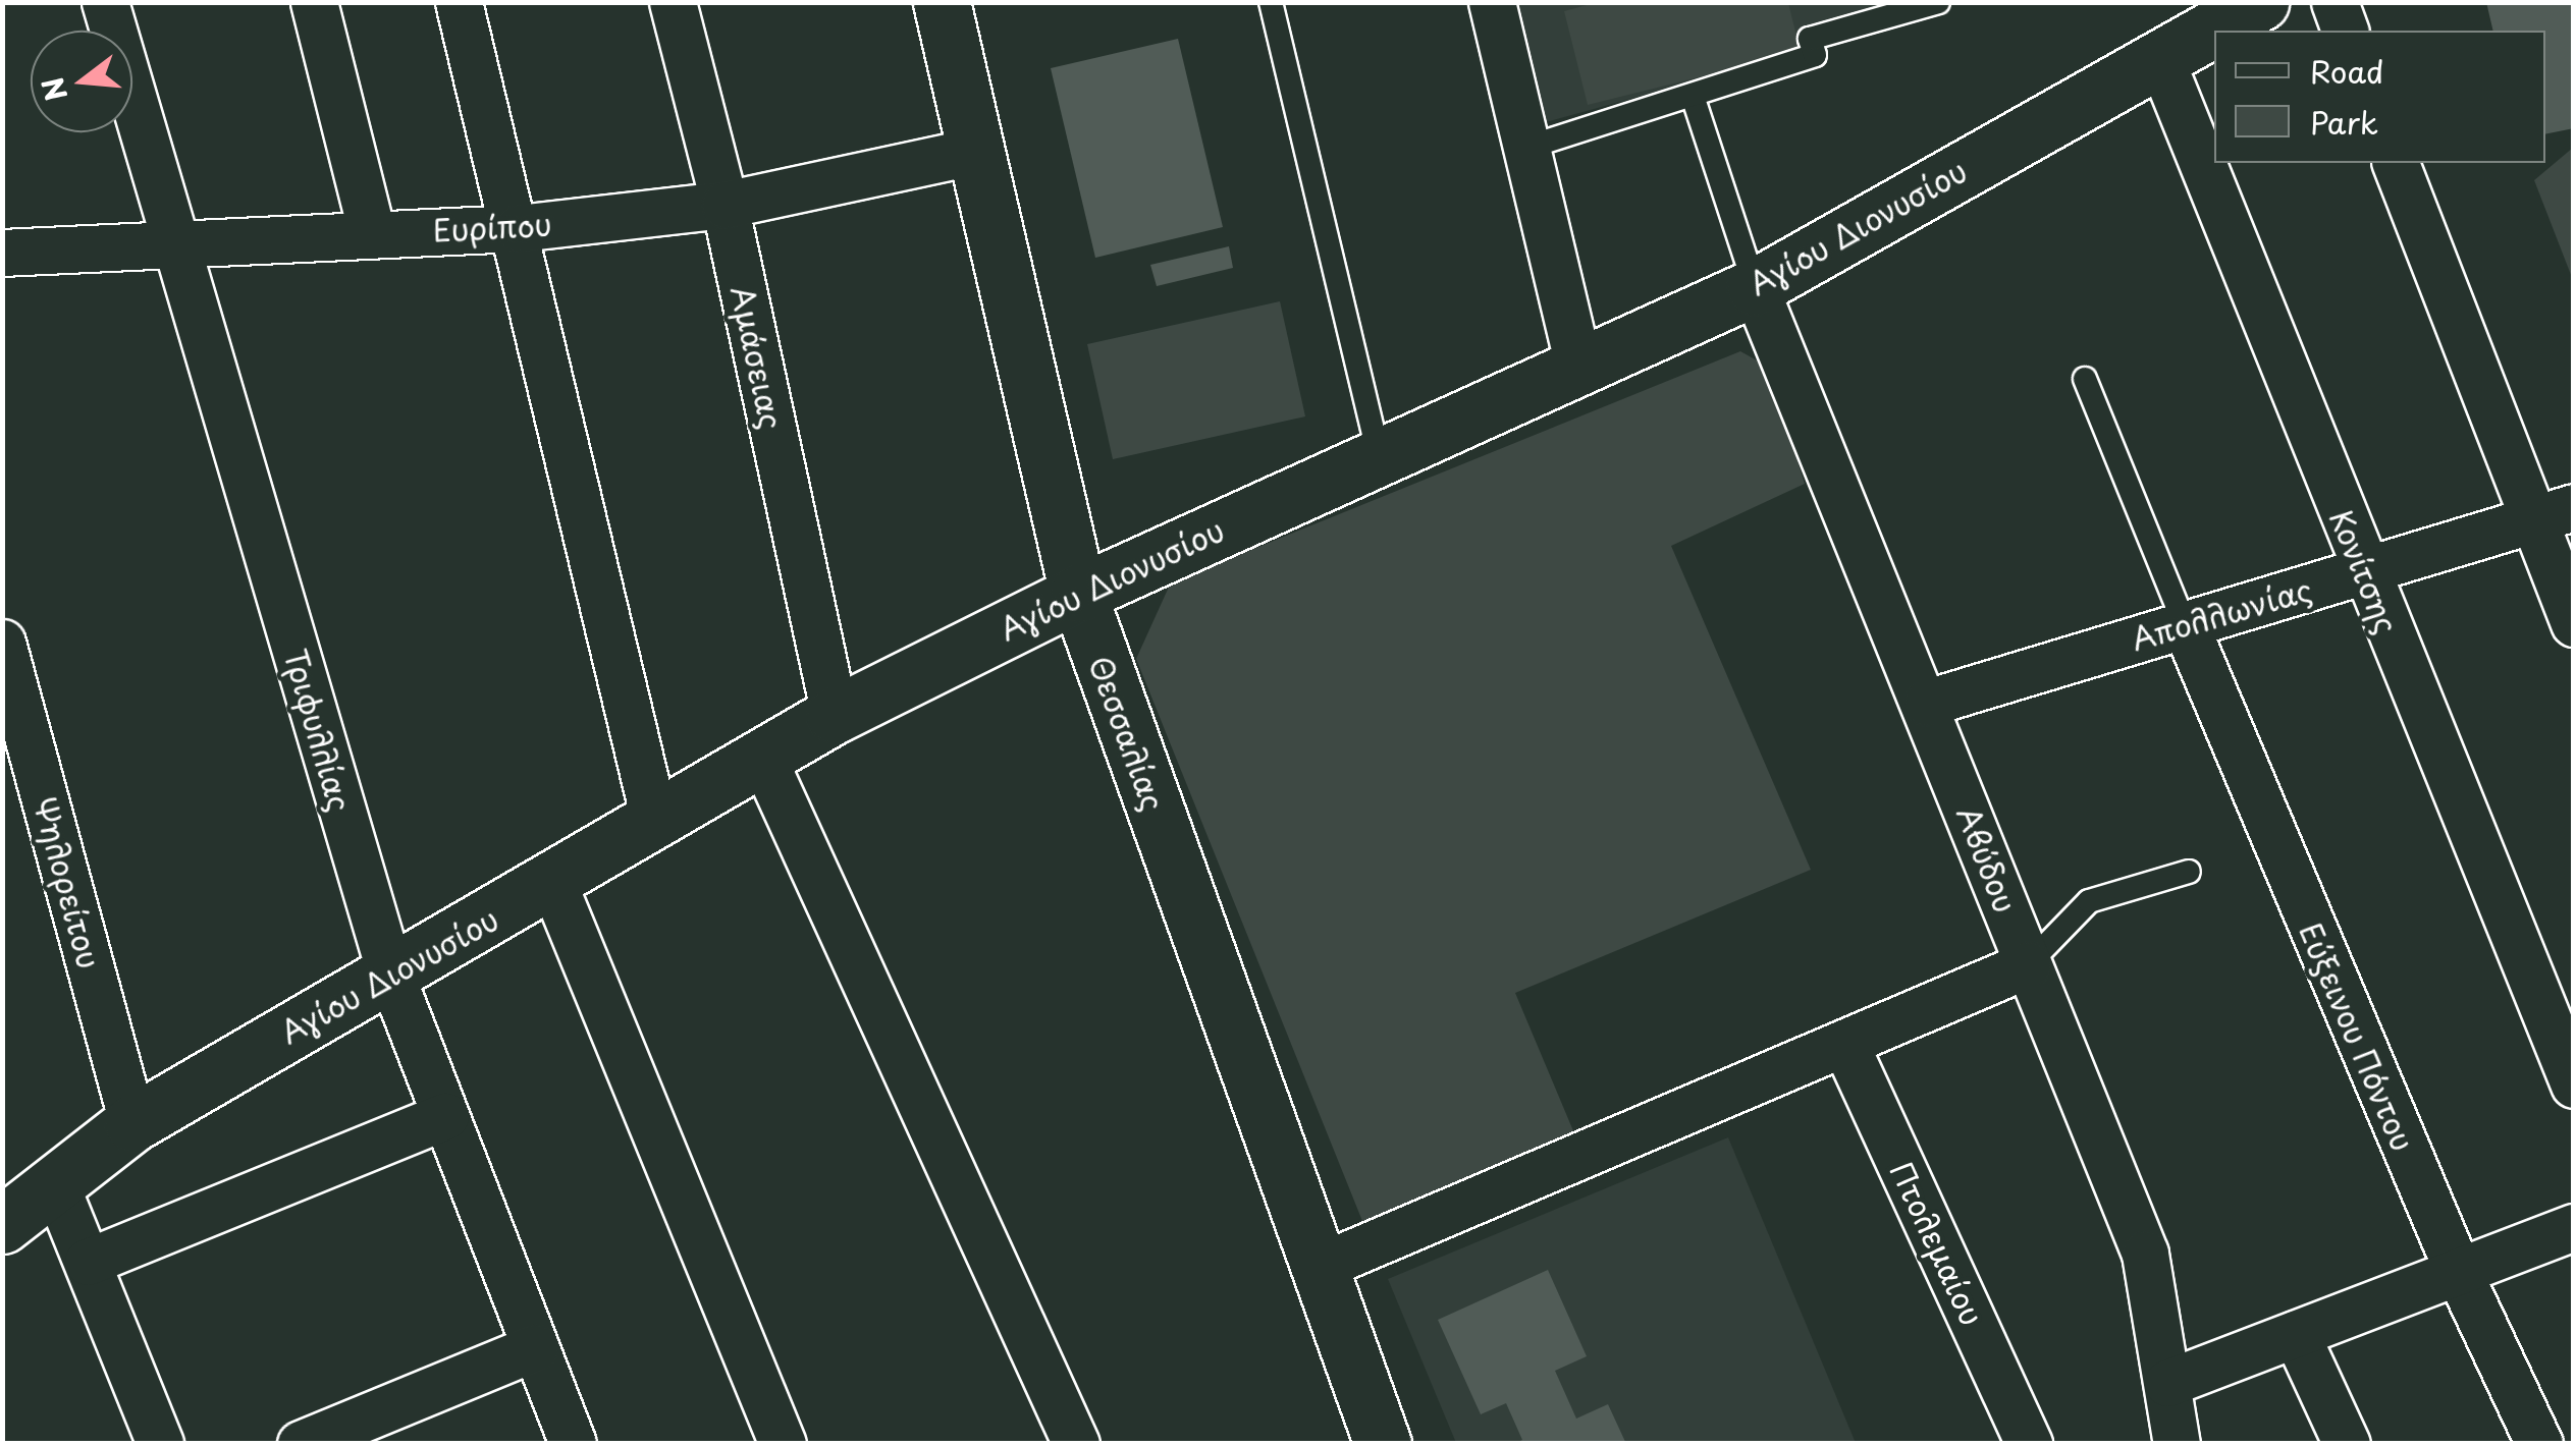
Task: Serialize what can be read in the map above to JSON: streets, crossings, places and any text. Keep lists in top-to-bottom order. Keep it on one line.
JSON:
{"streets":{"street":["Ευρίπου","Αγίου Διονυσίου","Αμάσειας","Κονίτσης","Απολλωνίας","Τριφυλλίας","Θεσσαλίας","Αβύδου","Ψηλορείτου","Εύξεινου Πόντου","Πτολεμαίου"]},"crossings":[["Ευρίπου","Αμάσειας"],["Ευρίπου","Τριφυλλίας"],["Ευρίπου","Θεσσαλίας"],["Αγίου Διονυσίου","Αμάσειας"],["Αγίου Διονυσίου","Κονίτσης"],["Αγίου Διονυσίου","Τριφυλλίας"],["Αγίου Διονυσίου","Θεσσαλίας"],["Αγίου Διονυσίου","Αβύδου"],["Αγίου Διονυσίου","Ψηλορείτου"],["Κονίτσης","Απολλωνίας"],["Απολλωνίας","Αβύδου"],["Απολλωνίας","Εύξεινου Πόντου"]],"legend":["Road","Park"],"north":"left"}
